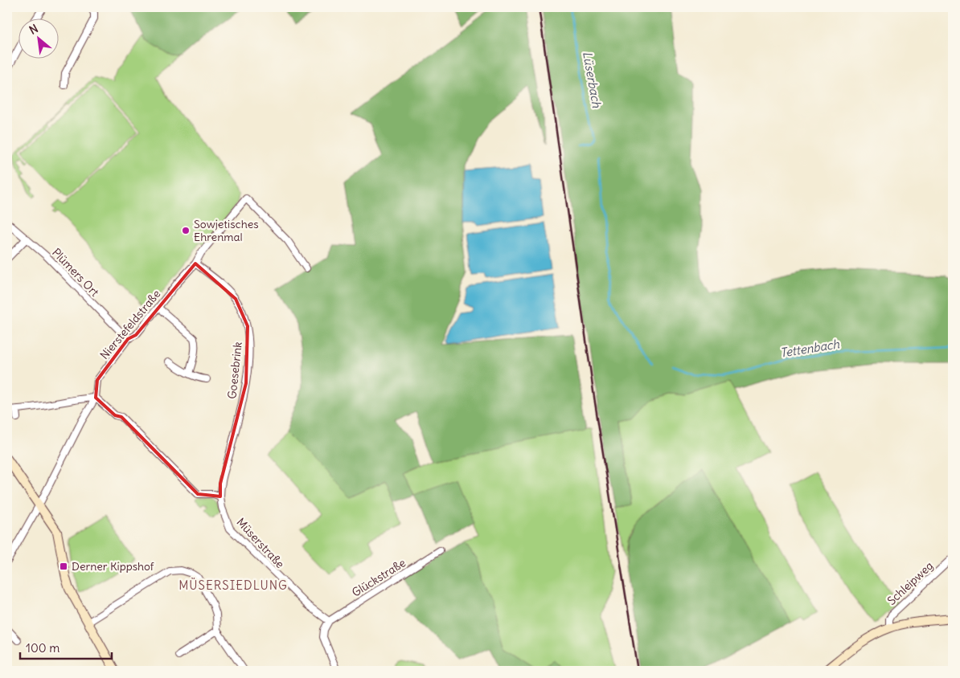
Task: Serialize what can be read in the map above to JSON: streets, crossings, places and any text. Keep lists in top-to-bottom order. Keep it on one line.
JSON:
{"streets":{"street":["Plümers Ort","Nierstefeldstraße","Goesebrink","Müserstraße","Glückstraße","Schleipweg"]},"crossings":[["Plümers Ort","Nierstefeldstraße"],["Nierstefeldstraße","Goesebrink"],["Goesebrink","Müserstraße"],["Müserstraße","Glückstraße"]],"districts":["MÜSERSIEDLUNG"],"water":["Lüserbach","Tettenbach"],"places":{"other":["Sowjetisches Ehrenmal"],"transit":["Derner Kippshof"]},"scale_bar":"100 m","north":"top left"}
